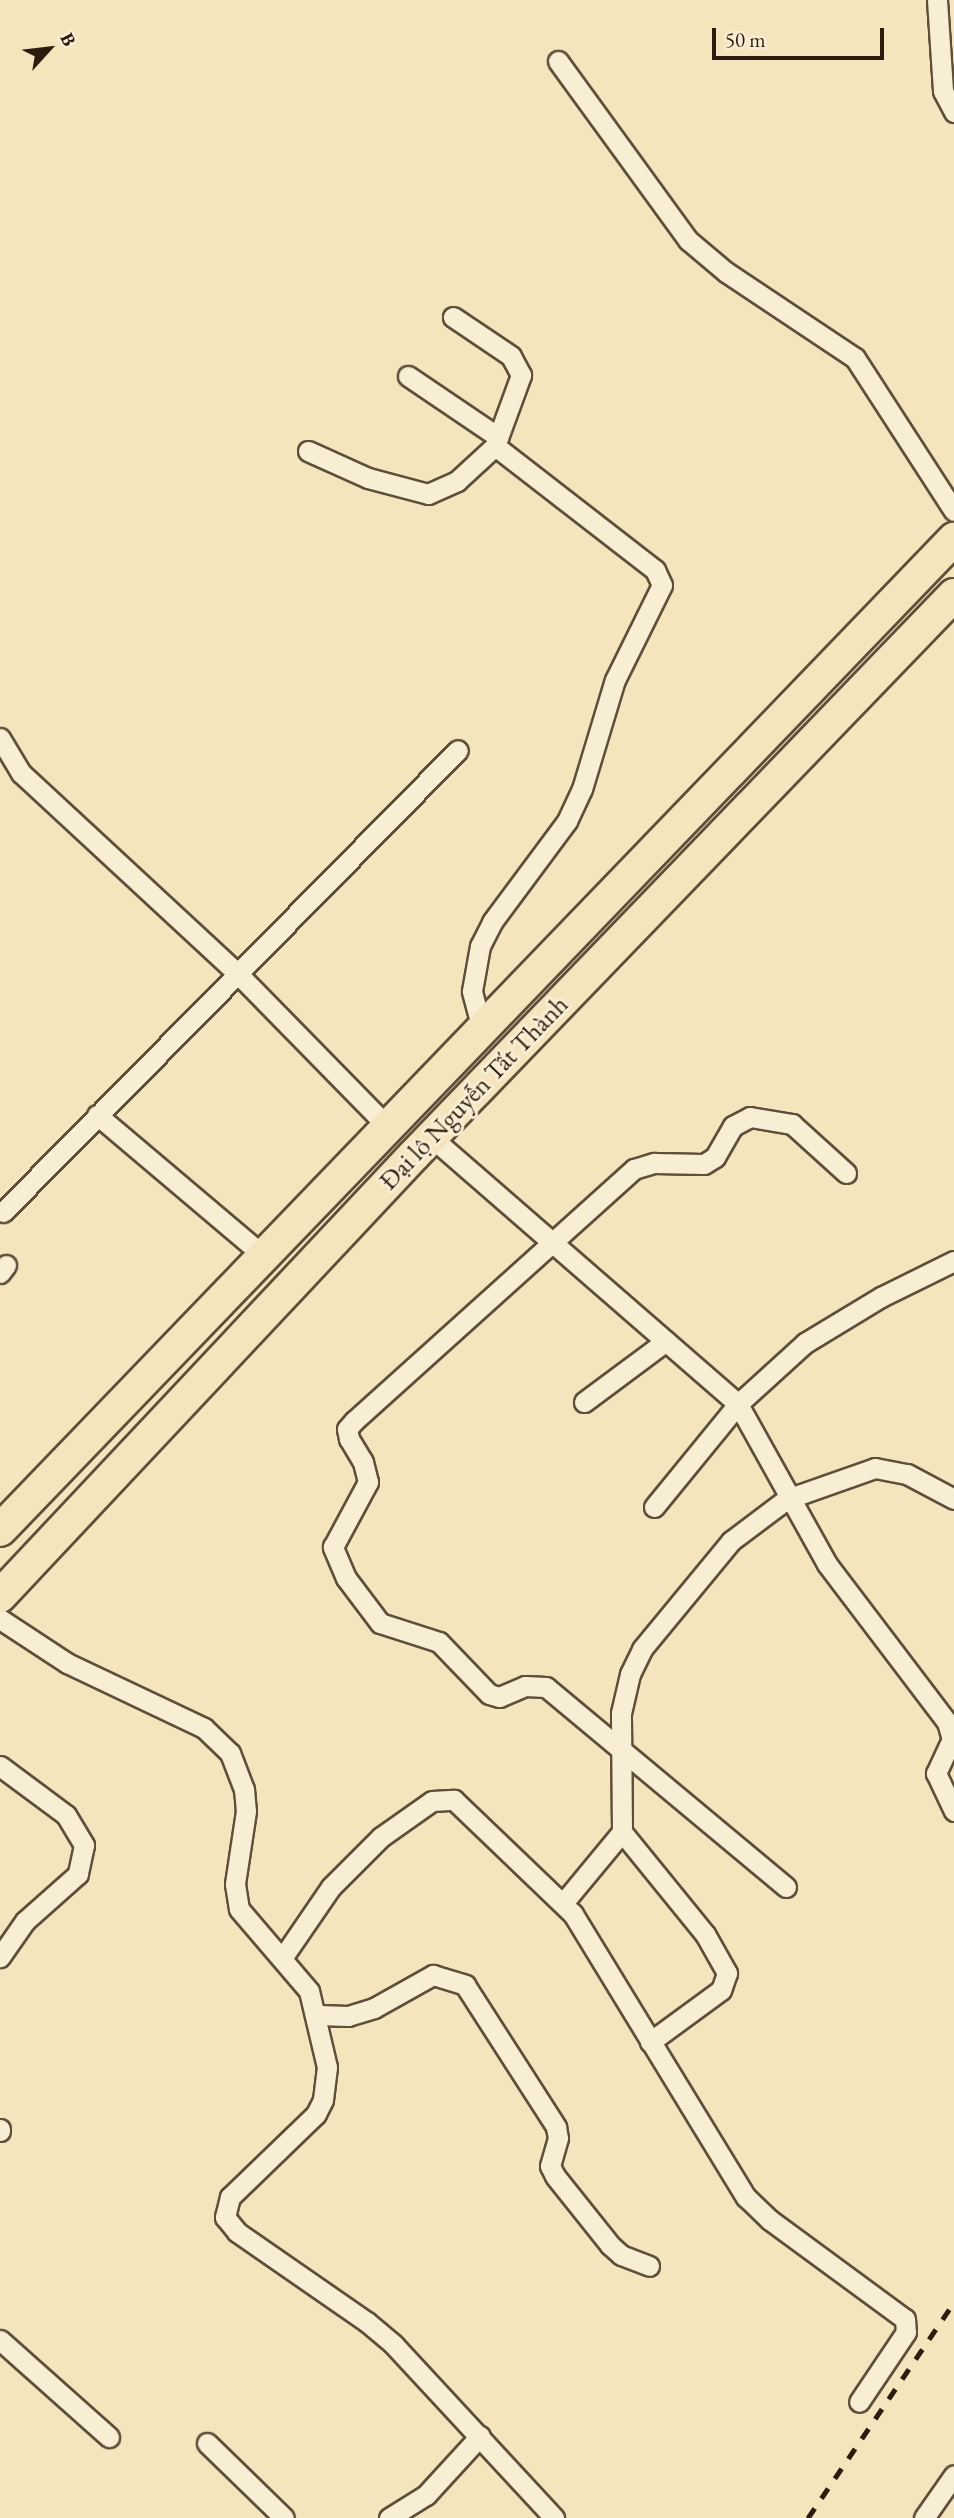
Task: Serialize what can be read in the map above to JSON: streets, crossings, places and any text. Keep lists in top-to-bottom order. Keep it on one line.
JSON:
{"streets":{"main road":["Đại lộ Nguyễn Tất Thành"]},"scale_bar":"50 m","north":"top right"}
